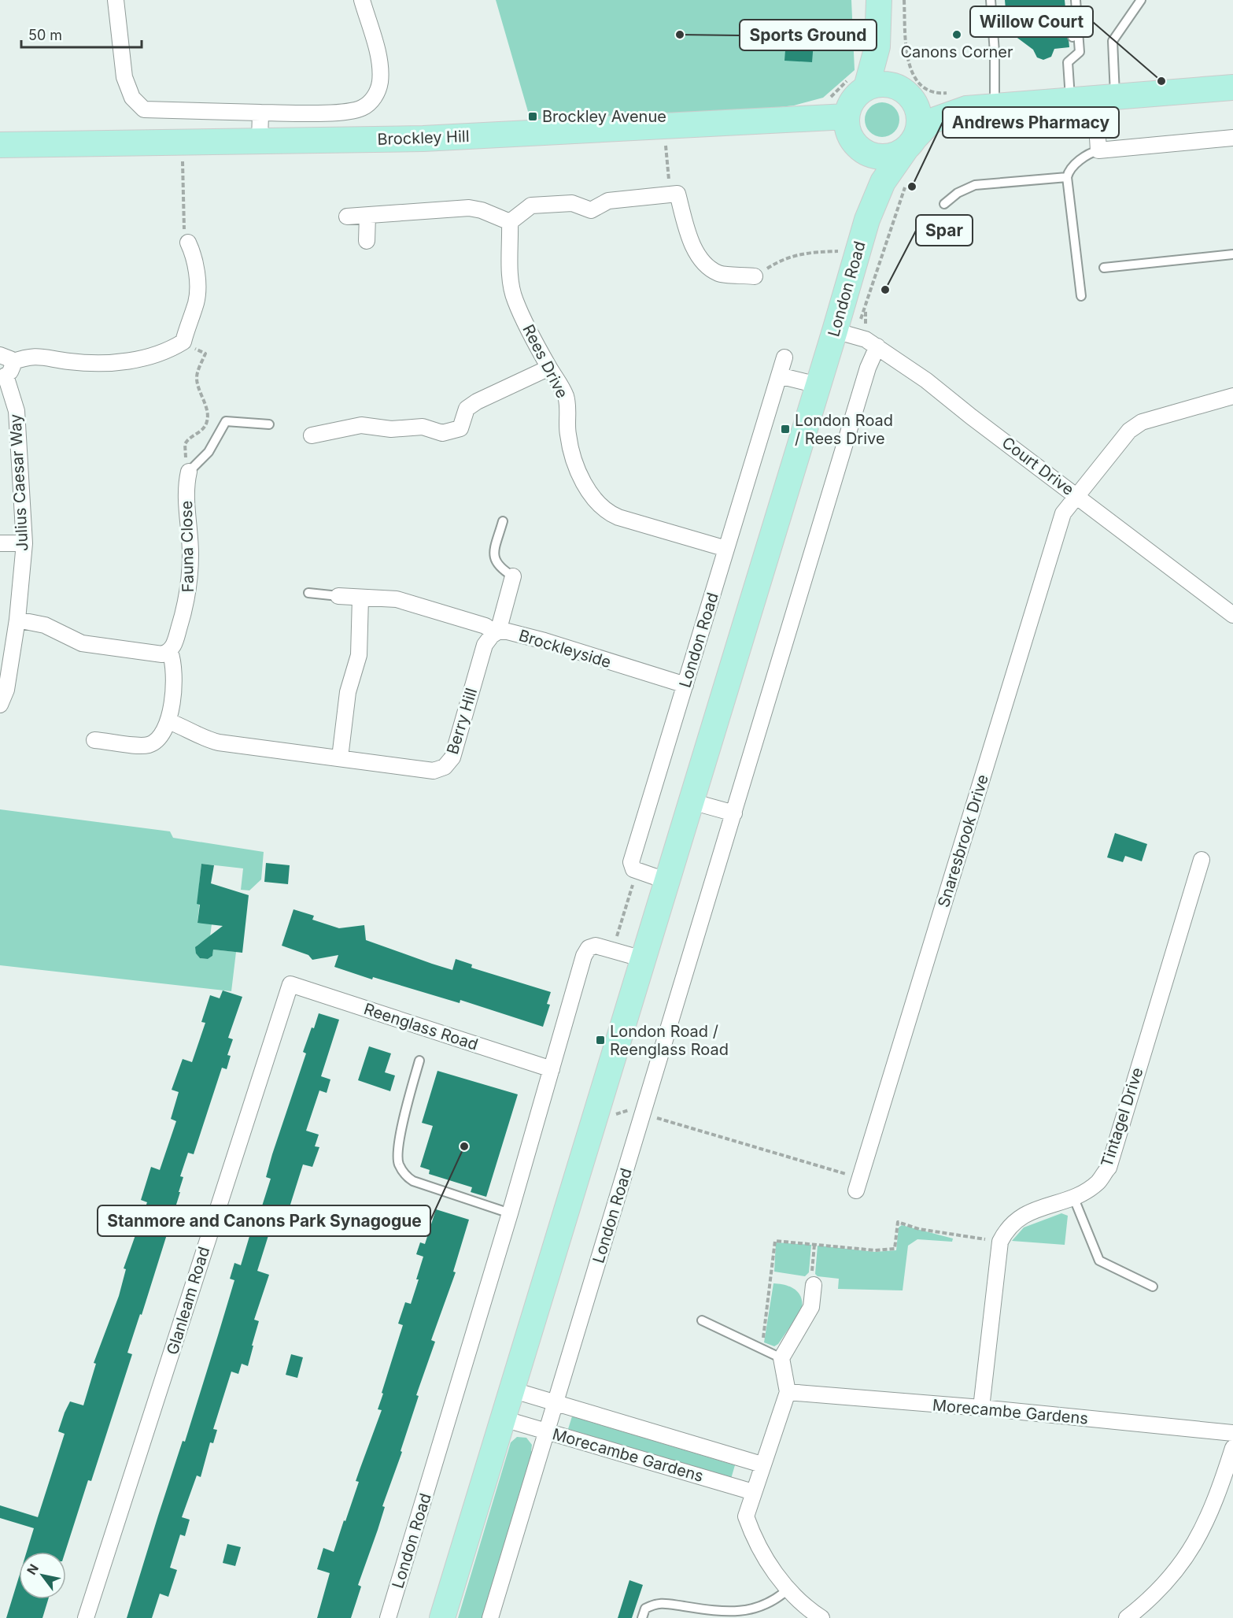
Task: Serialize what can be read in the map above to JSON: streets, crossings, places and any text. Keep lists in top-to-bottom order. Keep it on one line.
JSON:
{"streets":{"main road":["Brockley Hill","London Road"],"street":["Rees Drive","Court Drive","Julius Caesar Way","Fauna Close","Brockleyside","Berry Hill","Snaresbrook Drive","Reenglass Road","Tintagel Drive","Glanleam Road","Morecambe Gardens"]},"crossings":[["Brockley Hill","London Road"],["London Road","Rees Drive"],["London Road","Court Drive"],["London Road","Brockleyside"],["London Road","Reenglass Road"],["London Road","Morecambe Gardens"],["Court Drive","Snaresbrook Drive"],["Brockleyside","Berry Hill"],["Reenglass Road","Glanleam Road"],["Tintagel Drive","Morecambe Gardens"]],"places":{"other":["Sports Ground","Canons Corner","Willow Court","Andrews Pharmacy","Spar","Stanmore and Canons Park Synagogue"],"transit":["Brockley Avenue","London Road / Rees Drive","London Road / Reenglass Road"]},"scale_bar":"50 m","north":"top left"}
